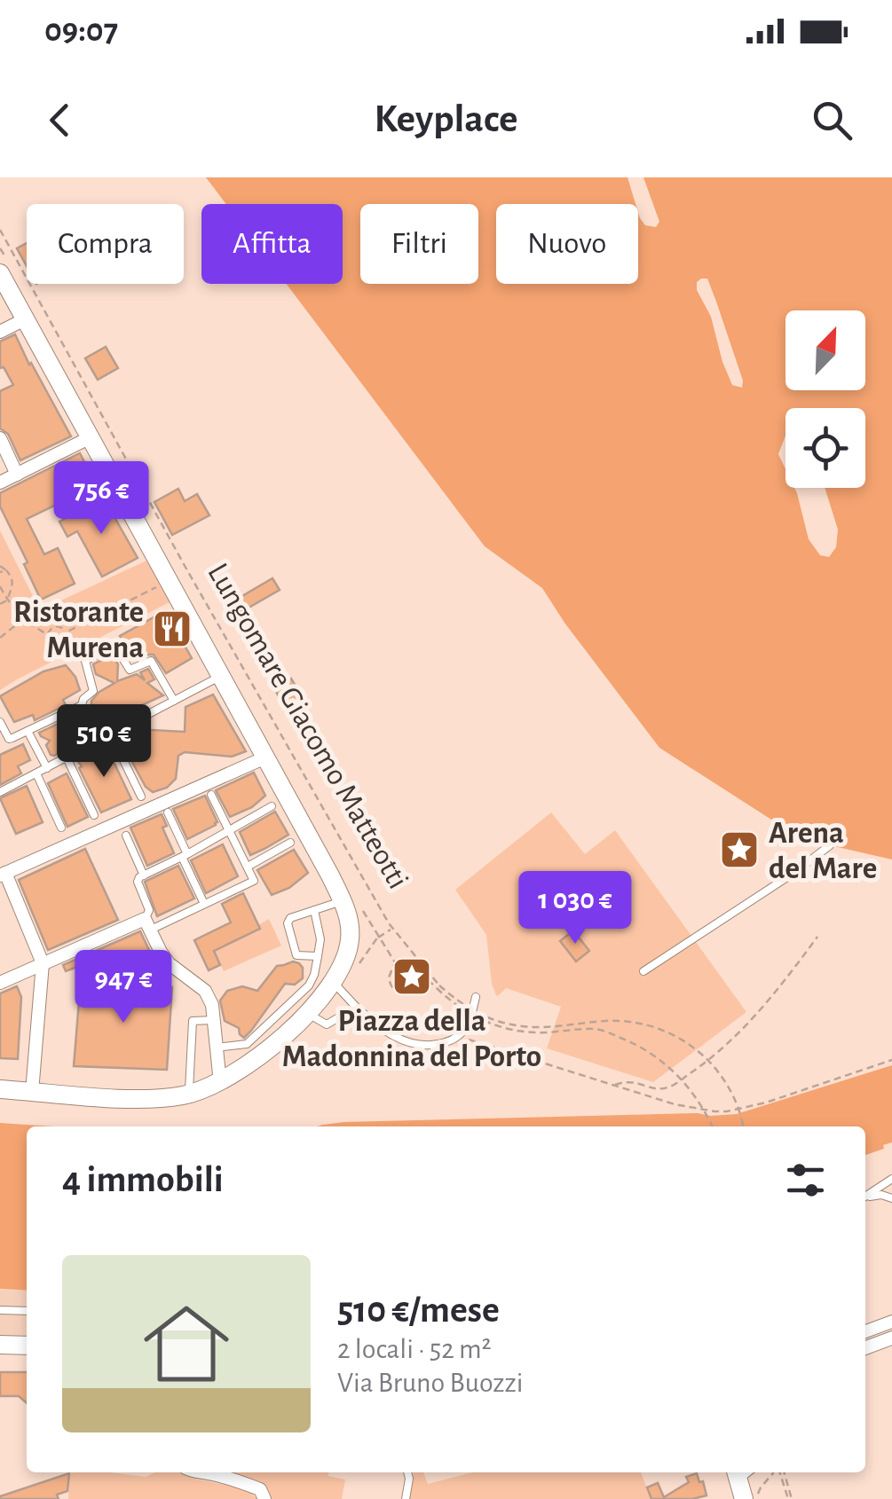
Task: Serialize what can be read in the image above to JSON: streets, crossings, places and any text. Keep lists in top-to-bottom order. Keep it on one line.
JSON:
{"streets":{"street":["Lungomare Giacomo Matteotti"]},"places":{"restaurant":["Ristorante Murena"],"place":["Arena del Mare","Piazza della Madonnina del Porto"]},"north":"top right","page":{"status":"09:07","header":"Keyplace","chip":["Compra","Affitta","Filtri","Nuovo"],"price":["756 €","510 €","1 030 €","947 €"],"heading":"4 immobili","list":[{"name":"510 €/mese","note":"2 locali · 52 m² · Via Bruno Buozzi"}]}}
